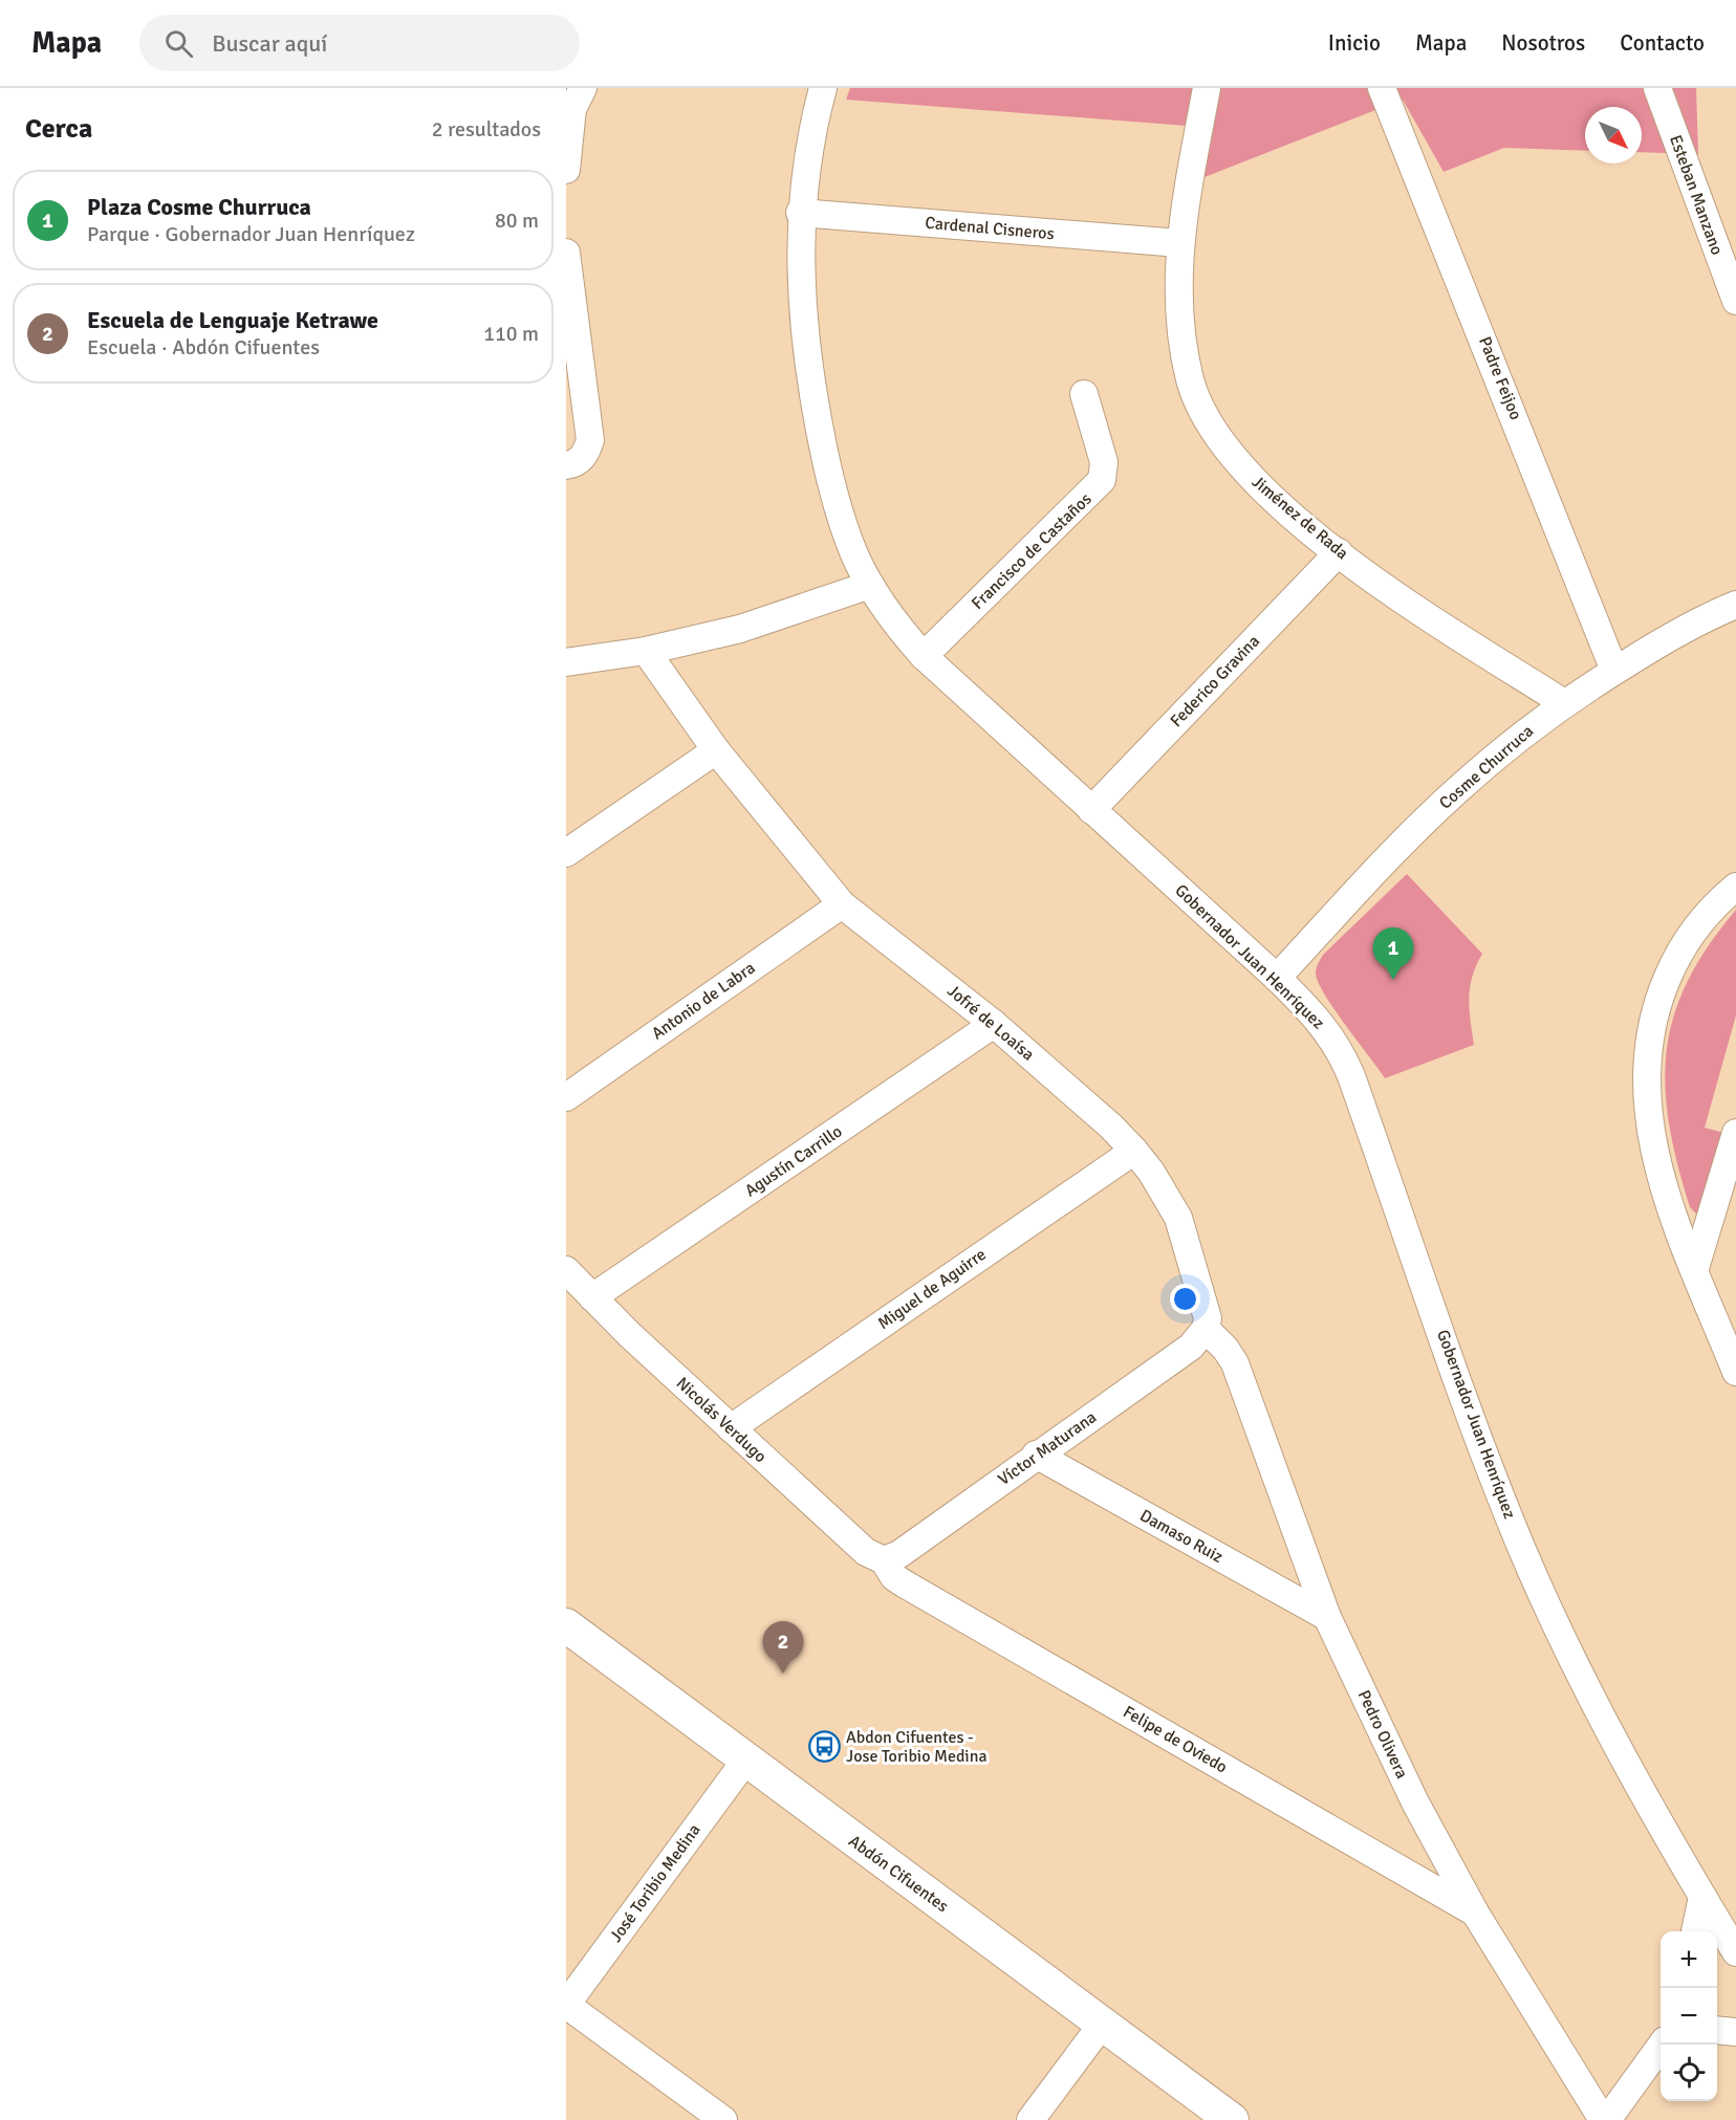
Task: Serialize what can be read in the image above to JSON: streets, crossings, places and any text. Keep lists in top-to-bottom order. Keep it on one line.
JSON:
{"streets":{"street":["Esteban Manzano","Cardenal Cisneros","Padre Feijoo","Jiménez de Rada","Francisco de Castaños","Federico Gravina","Cosme Churruca","Gobernador Juan Henríquez","Antonio de Labra","Jofré de Loaísa","Agustín Carrillo","Miguel de Aguirre","Nicolás Verdugo","Víctor Maturana","Damaso Ruiz","Pedro Olivera","Felipe de Oviedo","Abdón Cifuentes","José Toribio Medina"]},"crossings":[["Cardenal Cisneros","Jiménez de Rada"],["Cardenal Cisneros","Gobernador Juan Henríquez"],["Padre Feijoo","Cosme Churruca"],["Jiménez de Rada","Federico Gravina"],["Jiménez de Rada","Cosme Churruca"],["Francisco de Castaños","Gobernador Juan Henríquez"],["Federico Gravina","Gobernador Juan Henríquez"],["Cosme Churruca","Gobernador Juan Henríquez"],["Antonio de Labra","Jofré de Loaísa"],["Jofré de Loaísa","Agustín Carrillo"],["Jofré de Loaísa","Miguel de Aguirre"],["Jofré de Loaísa","Víctor Maturana"],["Jofré de Loaísa","Pedro Olivera"],["Agustín Carrillo","Nicolás Verdugo"],["Miguel de Aguirre","Nicolás Verdugo"],["Nicolás Verdugo","Víctor Maturana"],["Nicolás Verdugo","Felipe de Oviedo"],["Víctor Maturana","Damaso Ruiz"],["Víctor Maturana","Pedro Olivera"],["Víctor Maturana","Felipe de Oviedo"],["Damaso Ruiz","Pedro Olivera"],["Pedro Olivera","Felipe de Oviedo"],["Abdón Cifuentes","José Toribio Medina"]],"places":{"bus stop":["Abdon Cifuentes - Jose Toribio Medina"]},"north":"bottom right","page":{"header":"Mapa","search":"Buscar aquí","nav":["Inicio","Mapa","Nosotros","Contacto"],"heading":["Cerca","2 resultados"],"list":[{"mark":"1","name":"Plaza Cosme Churruca","note":"Parque · Gobernador Juan Henríquez","value":"80 m"},{"mark":"2","name":"Escuela de Lenguaje Ketrawe","note":"Escuela · Abdón Cifuentes","value":"110 m"}],"pins":["1","2"],"map_buttons":["+","−"]}}
